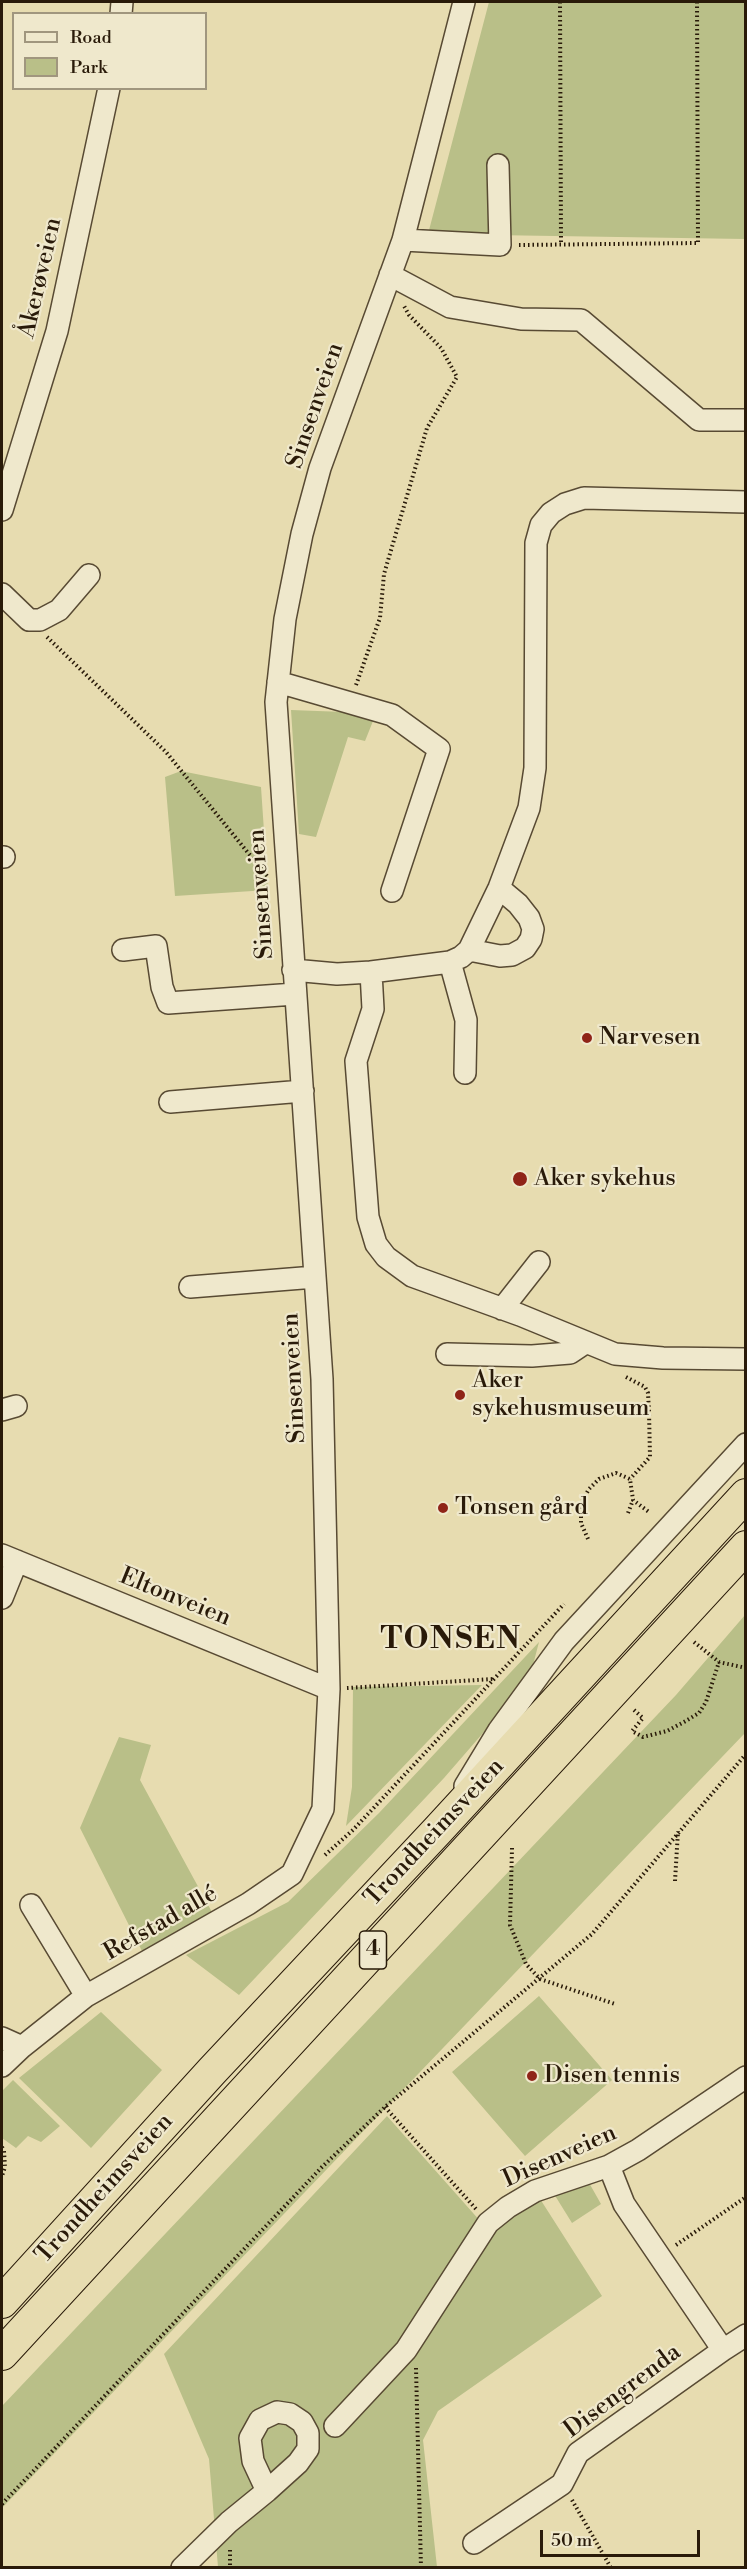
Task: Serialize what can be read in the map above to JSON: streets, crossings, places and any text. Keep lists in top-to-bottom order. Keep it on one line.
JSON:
{"streets":{"highway":["Trondheimsveien","4"],"street":["Åkerøveien","Sinsenveien","Eltonveien","Refstad allé","Disenveien","Disengrenda"]},"crossings":[["Sinsenveien","Eltonveien"],["Sinsenveien","Refstad allé"]],"districts":["TONSEN"],"places":["Narvesen","Aker sykehus","Aker sykehusmuseum","Tonsen gård","Disen tennis"],"legend":["Road","Park"],"scale_bar":"50 m"}
